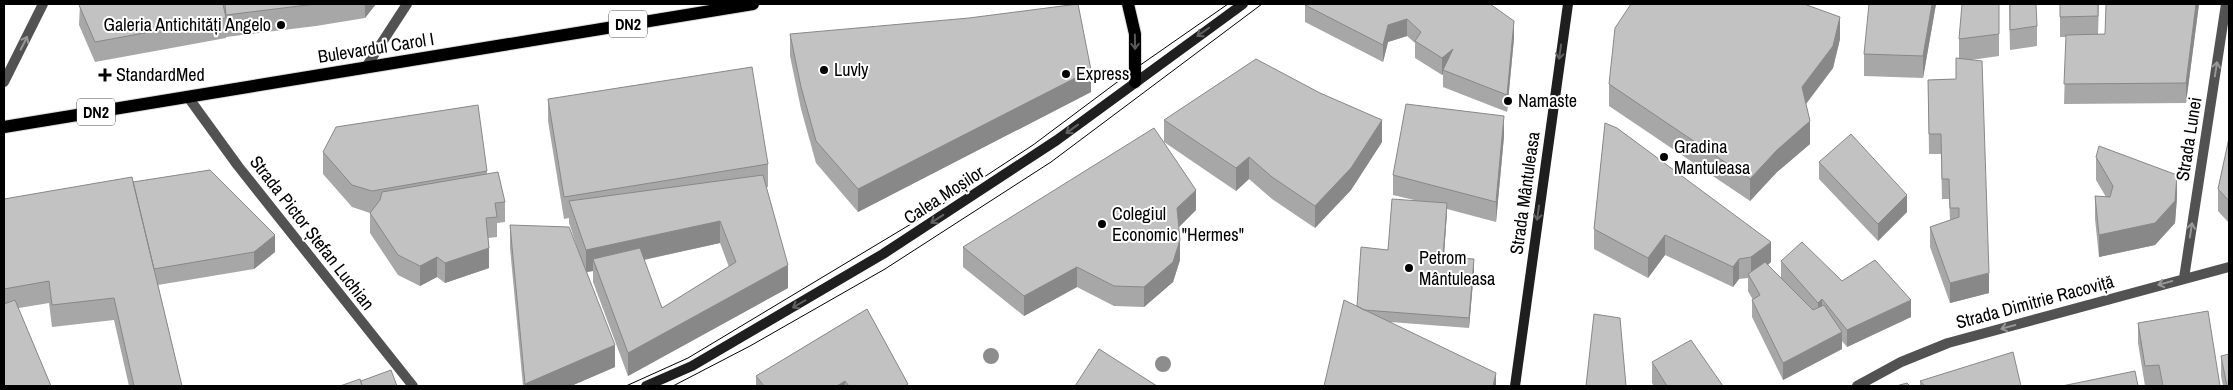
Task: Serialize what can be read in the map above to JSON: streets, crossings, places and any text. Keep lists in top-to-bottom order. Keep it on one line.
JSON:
{"streets":{"main road":["DN2","Bulevardul Carol I"],"street":["Strada Lunei","Strada Mântuleasa","Calea Moșilor","Strada Pictor Ștefan Luchian","Strada Dimitrie Racoviță"]},"crossings":[["Bulevardul Carol I","Strada Pictor Ștefan Luchian"],["Strada Lunei","Strada Dimitrie Racoviță"]],"one_way":["Strada Lunei","Strada Mântuleasa","Calea Moșilor","Strada Dimitrie Racoviță"],"places":{"other":["Galeria Antichități Angelo","Luvly","Express","Namaste","Gradina Mantuleasa","Colegiul Economic \"Hermes\"","Petrom Mântuleasa"],"health":["StandardMed"]}}
